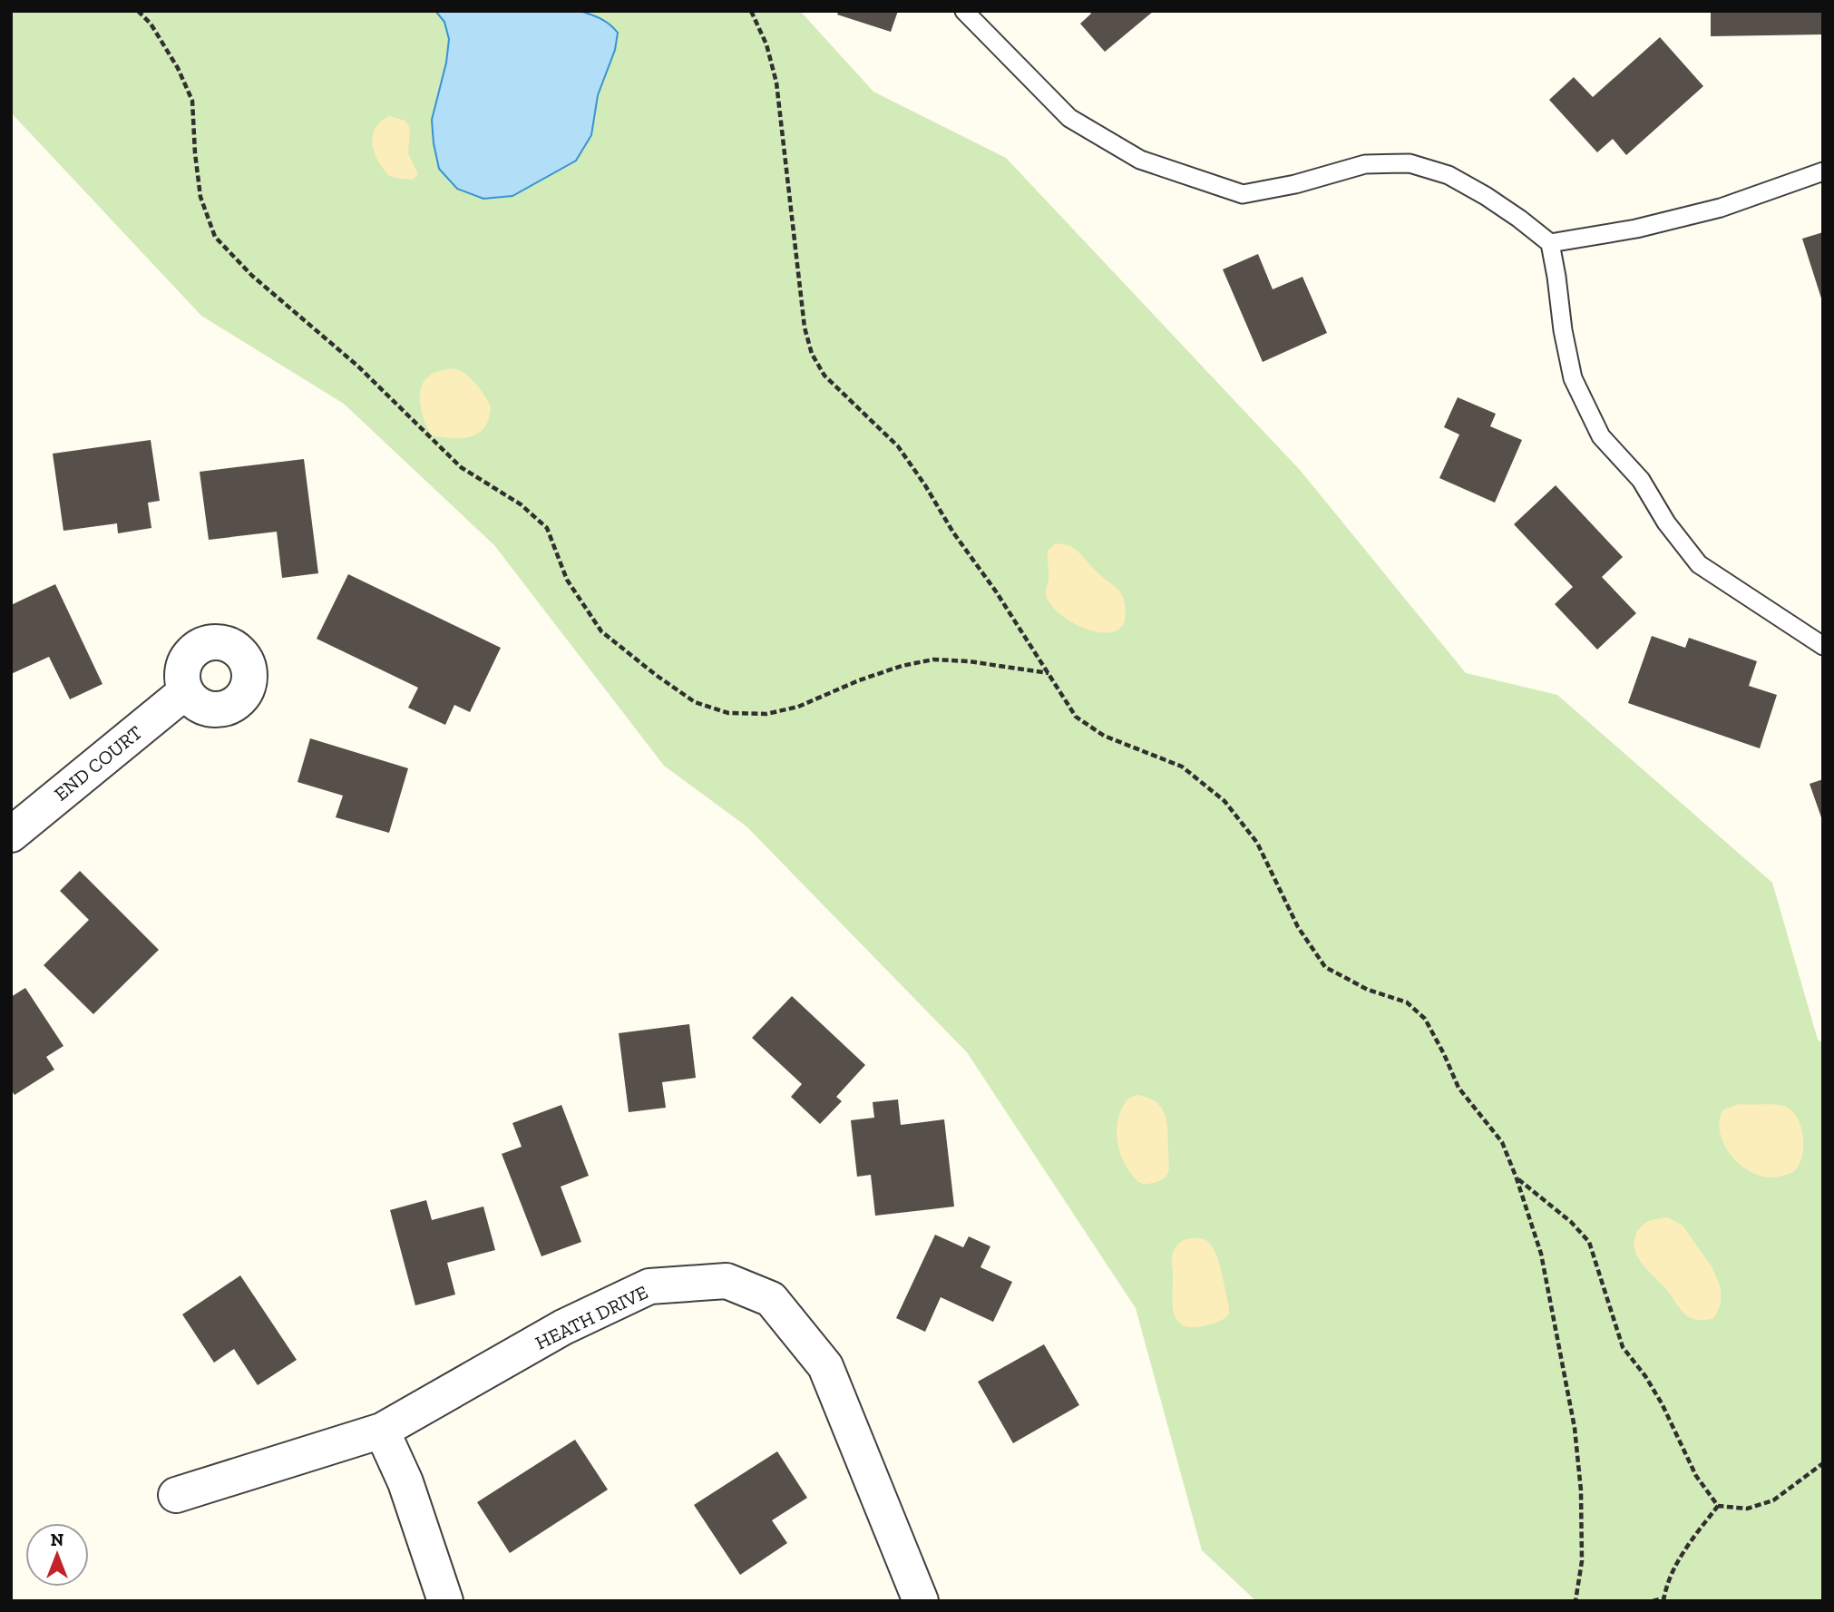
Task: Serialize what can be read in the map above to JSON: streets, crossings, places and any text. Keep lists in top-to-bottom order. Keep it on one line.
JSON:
{"streets":{"street":["END COURT","HEATH DRIVE"]},"north":"top"}
